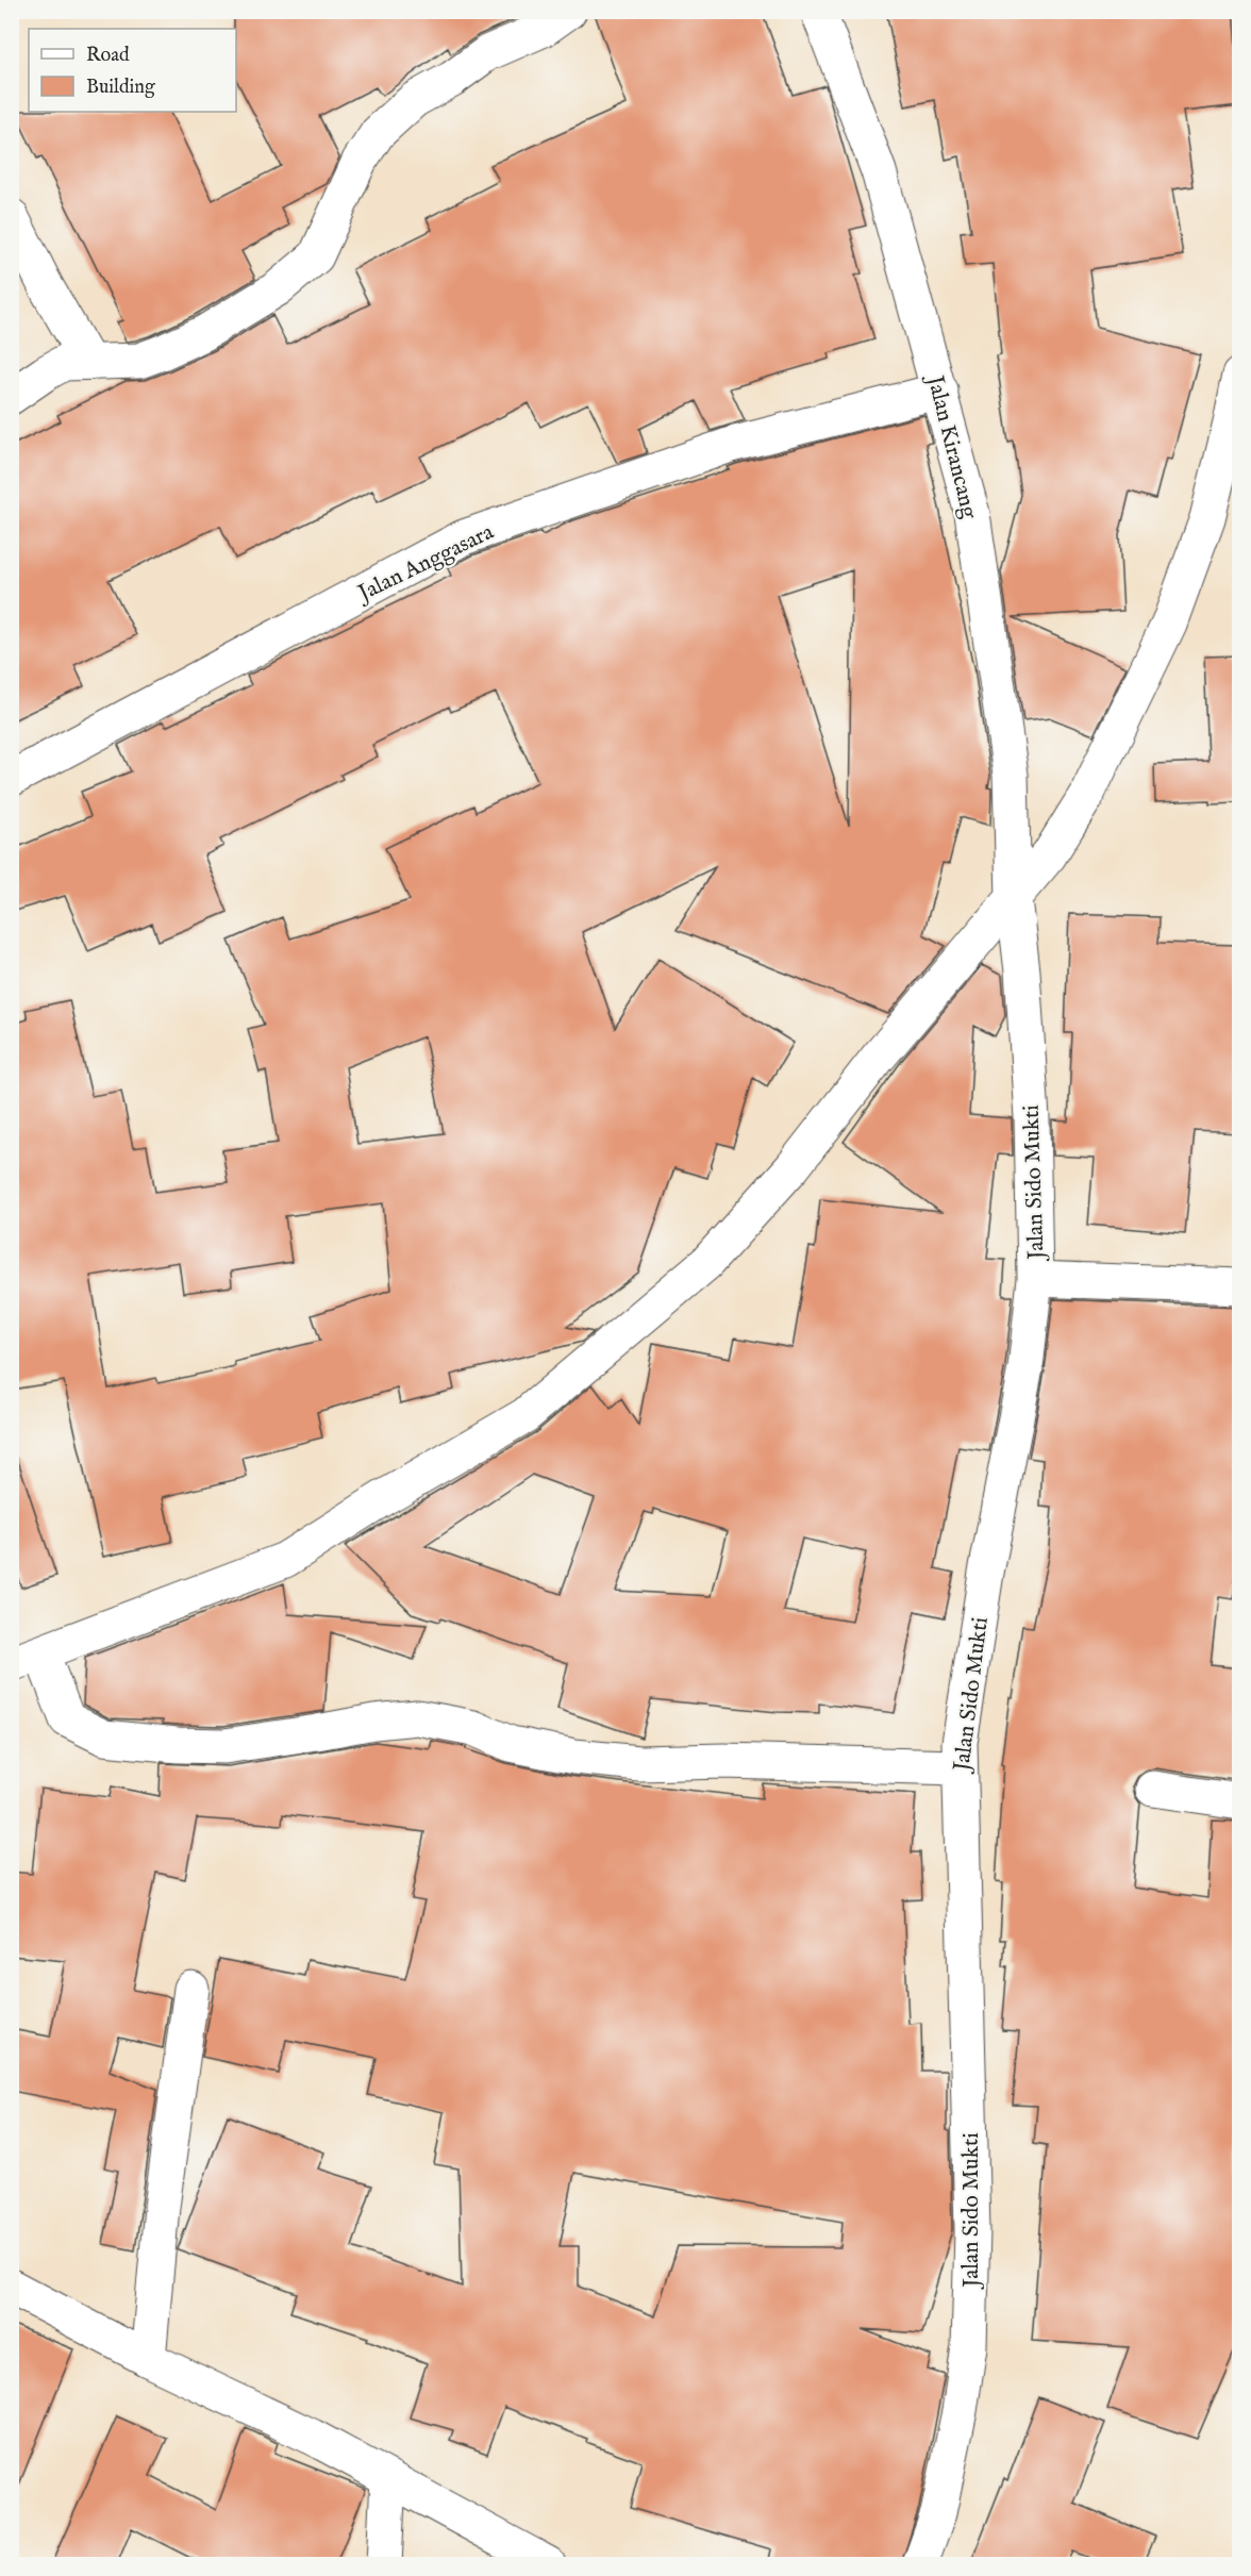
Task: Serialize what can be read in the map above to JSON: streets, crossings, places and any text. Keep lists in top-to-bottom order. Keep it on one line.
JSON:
{"streets":{"street":["Jalan Kirancang","Jalan Anggasara","Jalan Sido Mukti"]},"crossings":[["Jalan Kirancang","Jalan Anggasara"],["Jalan Kirancang","Jalan Sido Mukti"]],"legend":["Road","Building"]}
